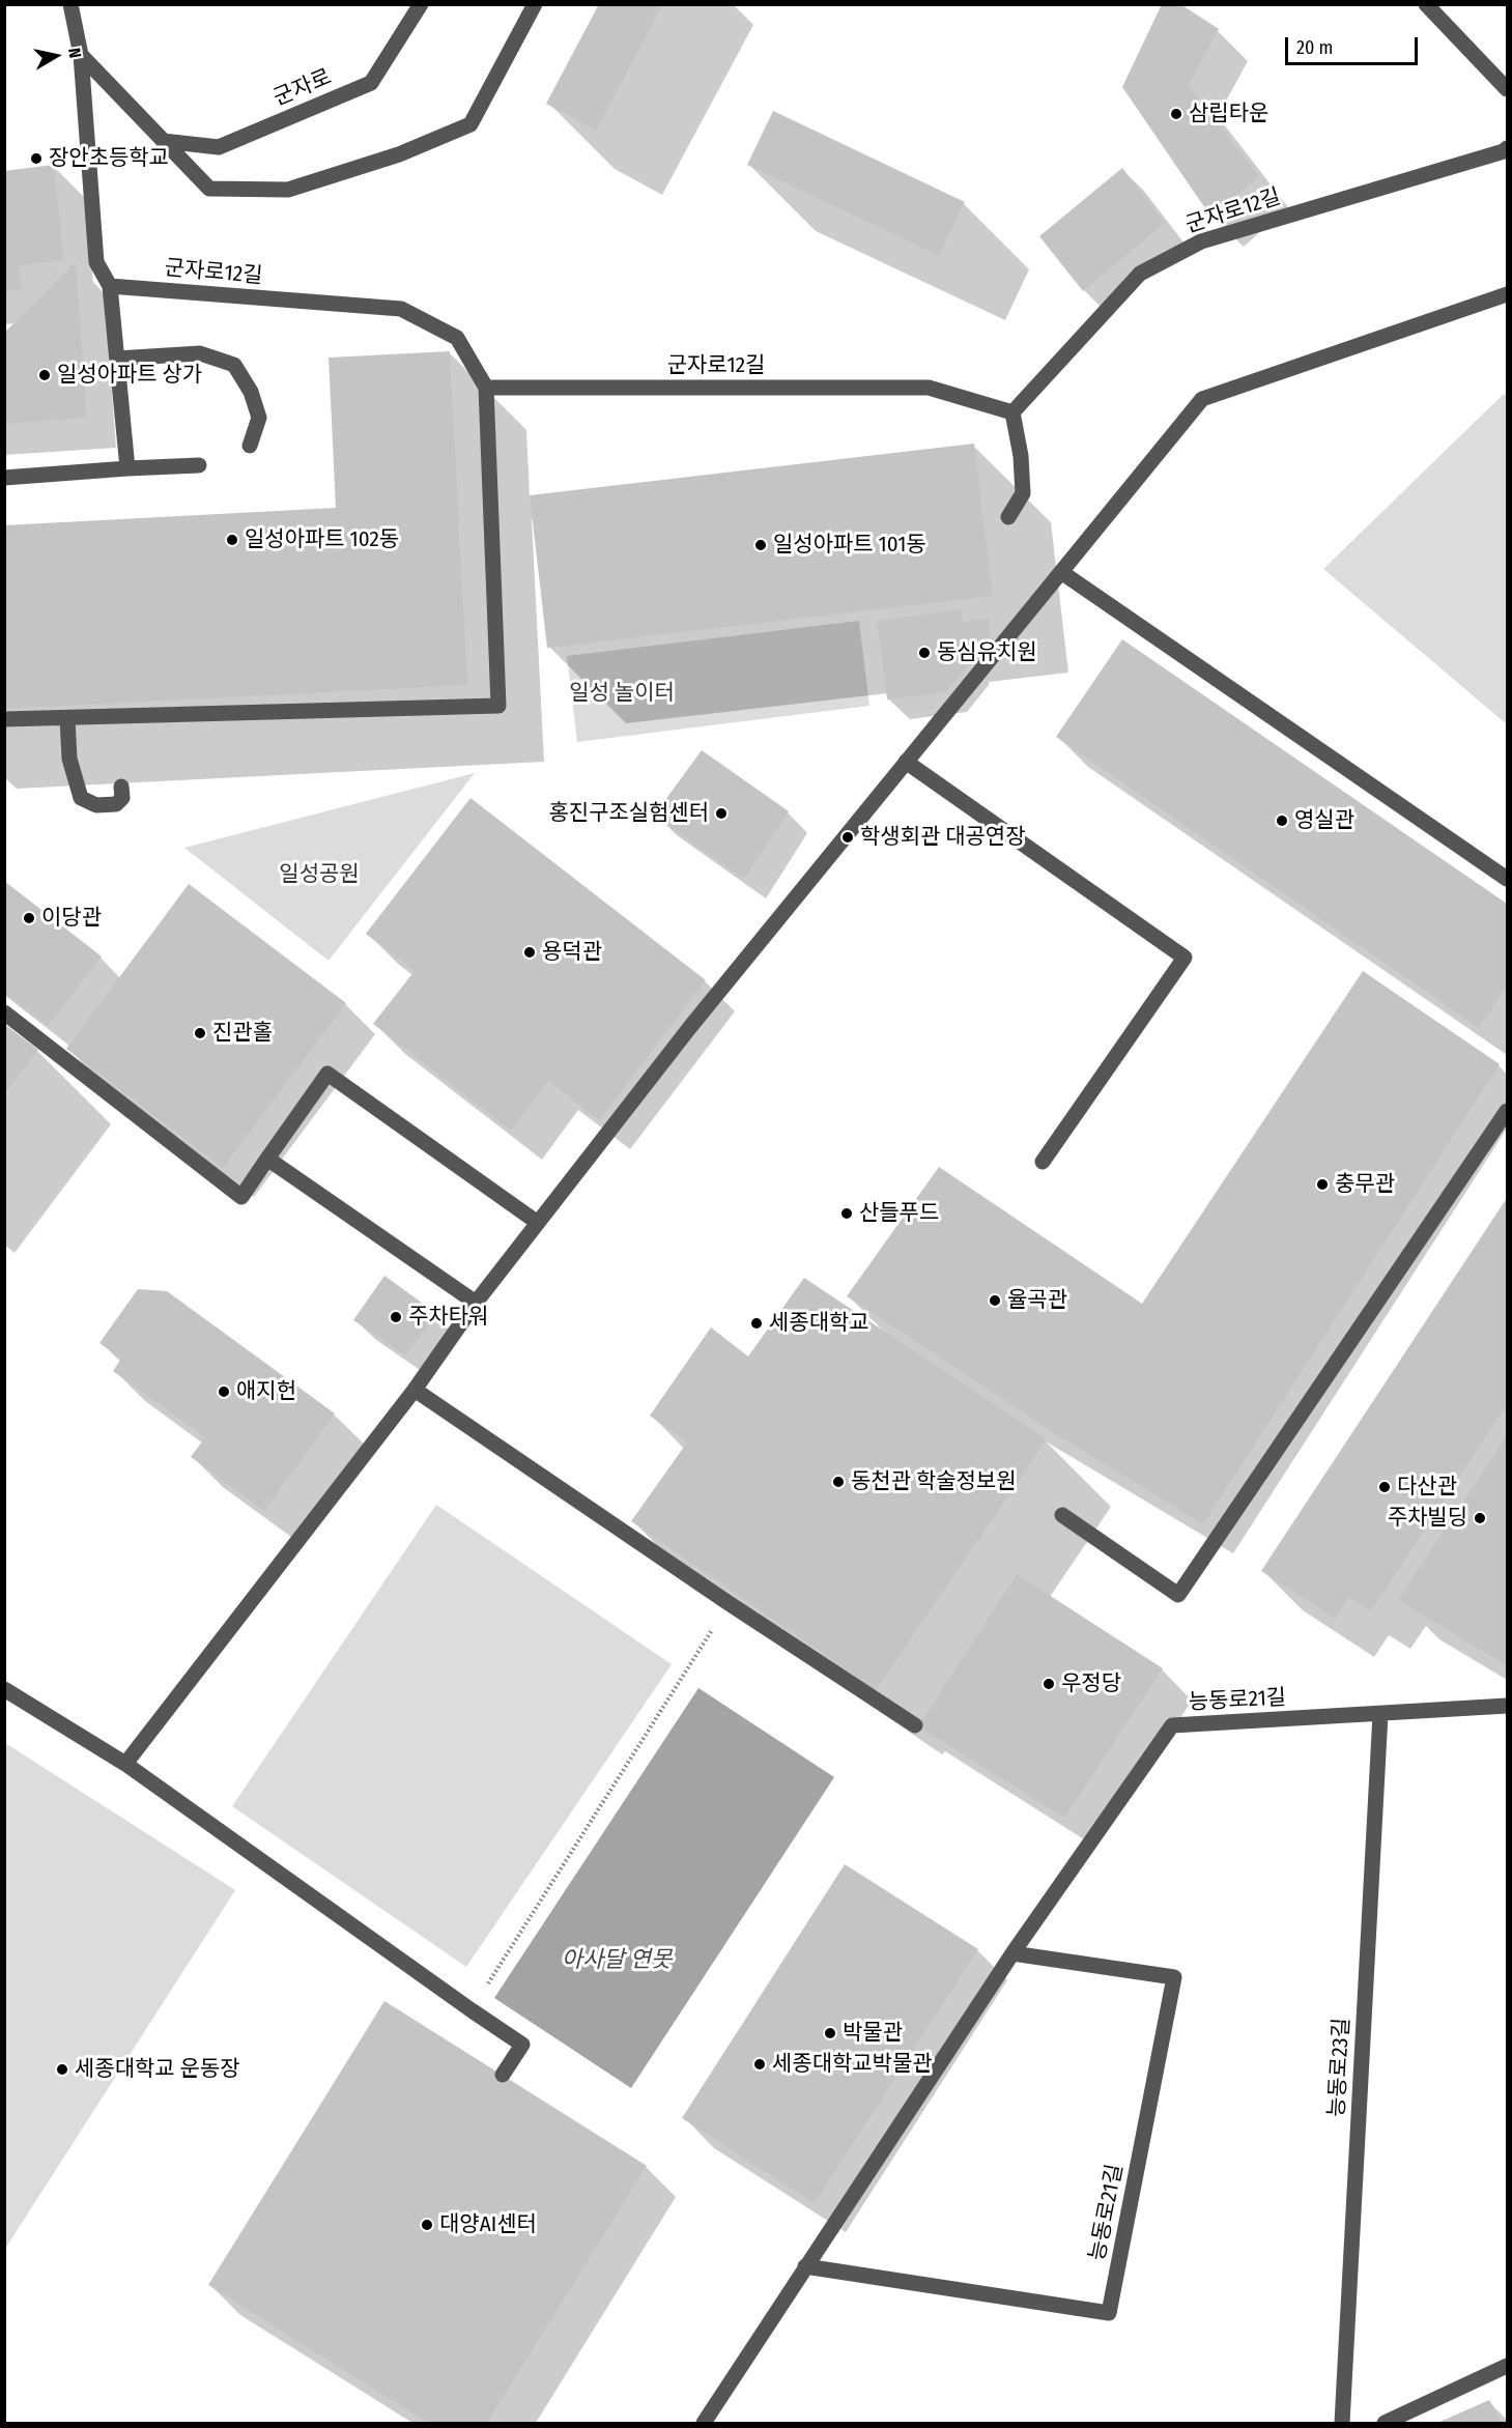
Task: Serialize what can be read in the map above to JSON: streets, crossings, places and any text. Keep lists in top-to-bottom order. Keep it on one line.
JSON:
{"streets":{"street":["군자로","군자로12길","능동로21길","능동로23길"]},"crossings":[["능동로21길","능동로23길"]],"water":["아사달 연못"],"parks":["일성 놀이터","일성공원"],"places":["삼립타운","장안초등학교","일성아파트 상가","일성아파트 102동","일성아파트 101동","동심유치원","홍진구조실험센터","영실관","학생회관 대공연장","이당관","용덕관","진관홀","충무관","산들푸드","율곡관","주차타워","세종대학교","애지헌","동천관 학술정보원","다산관","주차빌딩","우정당","박물관","세종대학교박물관","세종대학교 운동장","대양AI센터"],"scale_bar":"20 m","north":"right"}
